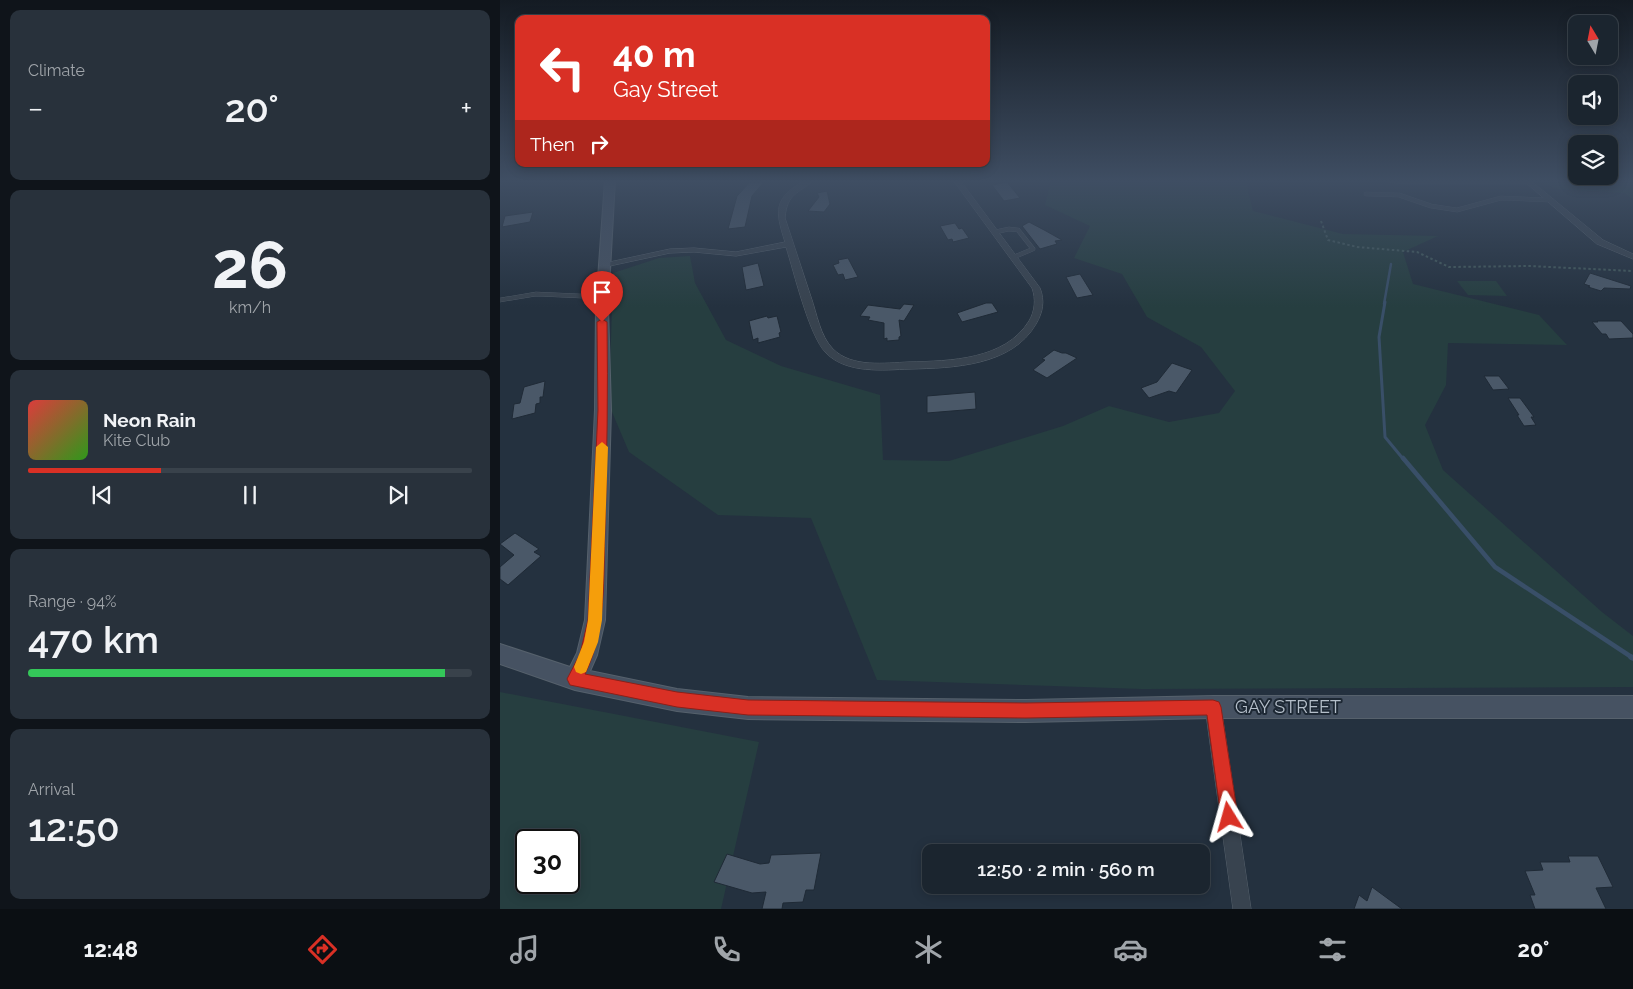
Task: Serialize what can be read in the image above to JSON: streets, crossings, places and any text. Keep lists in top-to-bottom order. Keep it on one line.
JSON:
{"streets":{"street":["GAY STREET"]},"north":"top","page":{"tile":["Climate",["26","km/h"],["Range · 94%","470 km"],["Arrival","12:50"]],"turn":["40 m","Gay Street"],"heat":["−","20°","+"],"then":"Then","song":["Neon Rain","Kite Club"],"limit":"30","trip":"12:50 · 2 min · 560 m","tabs":["12:48","20°"]}}
